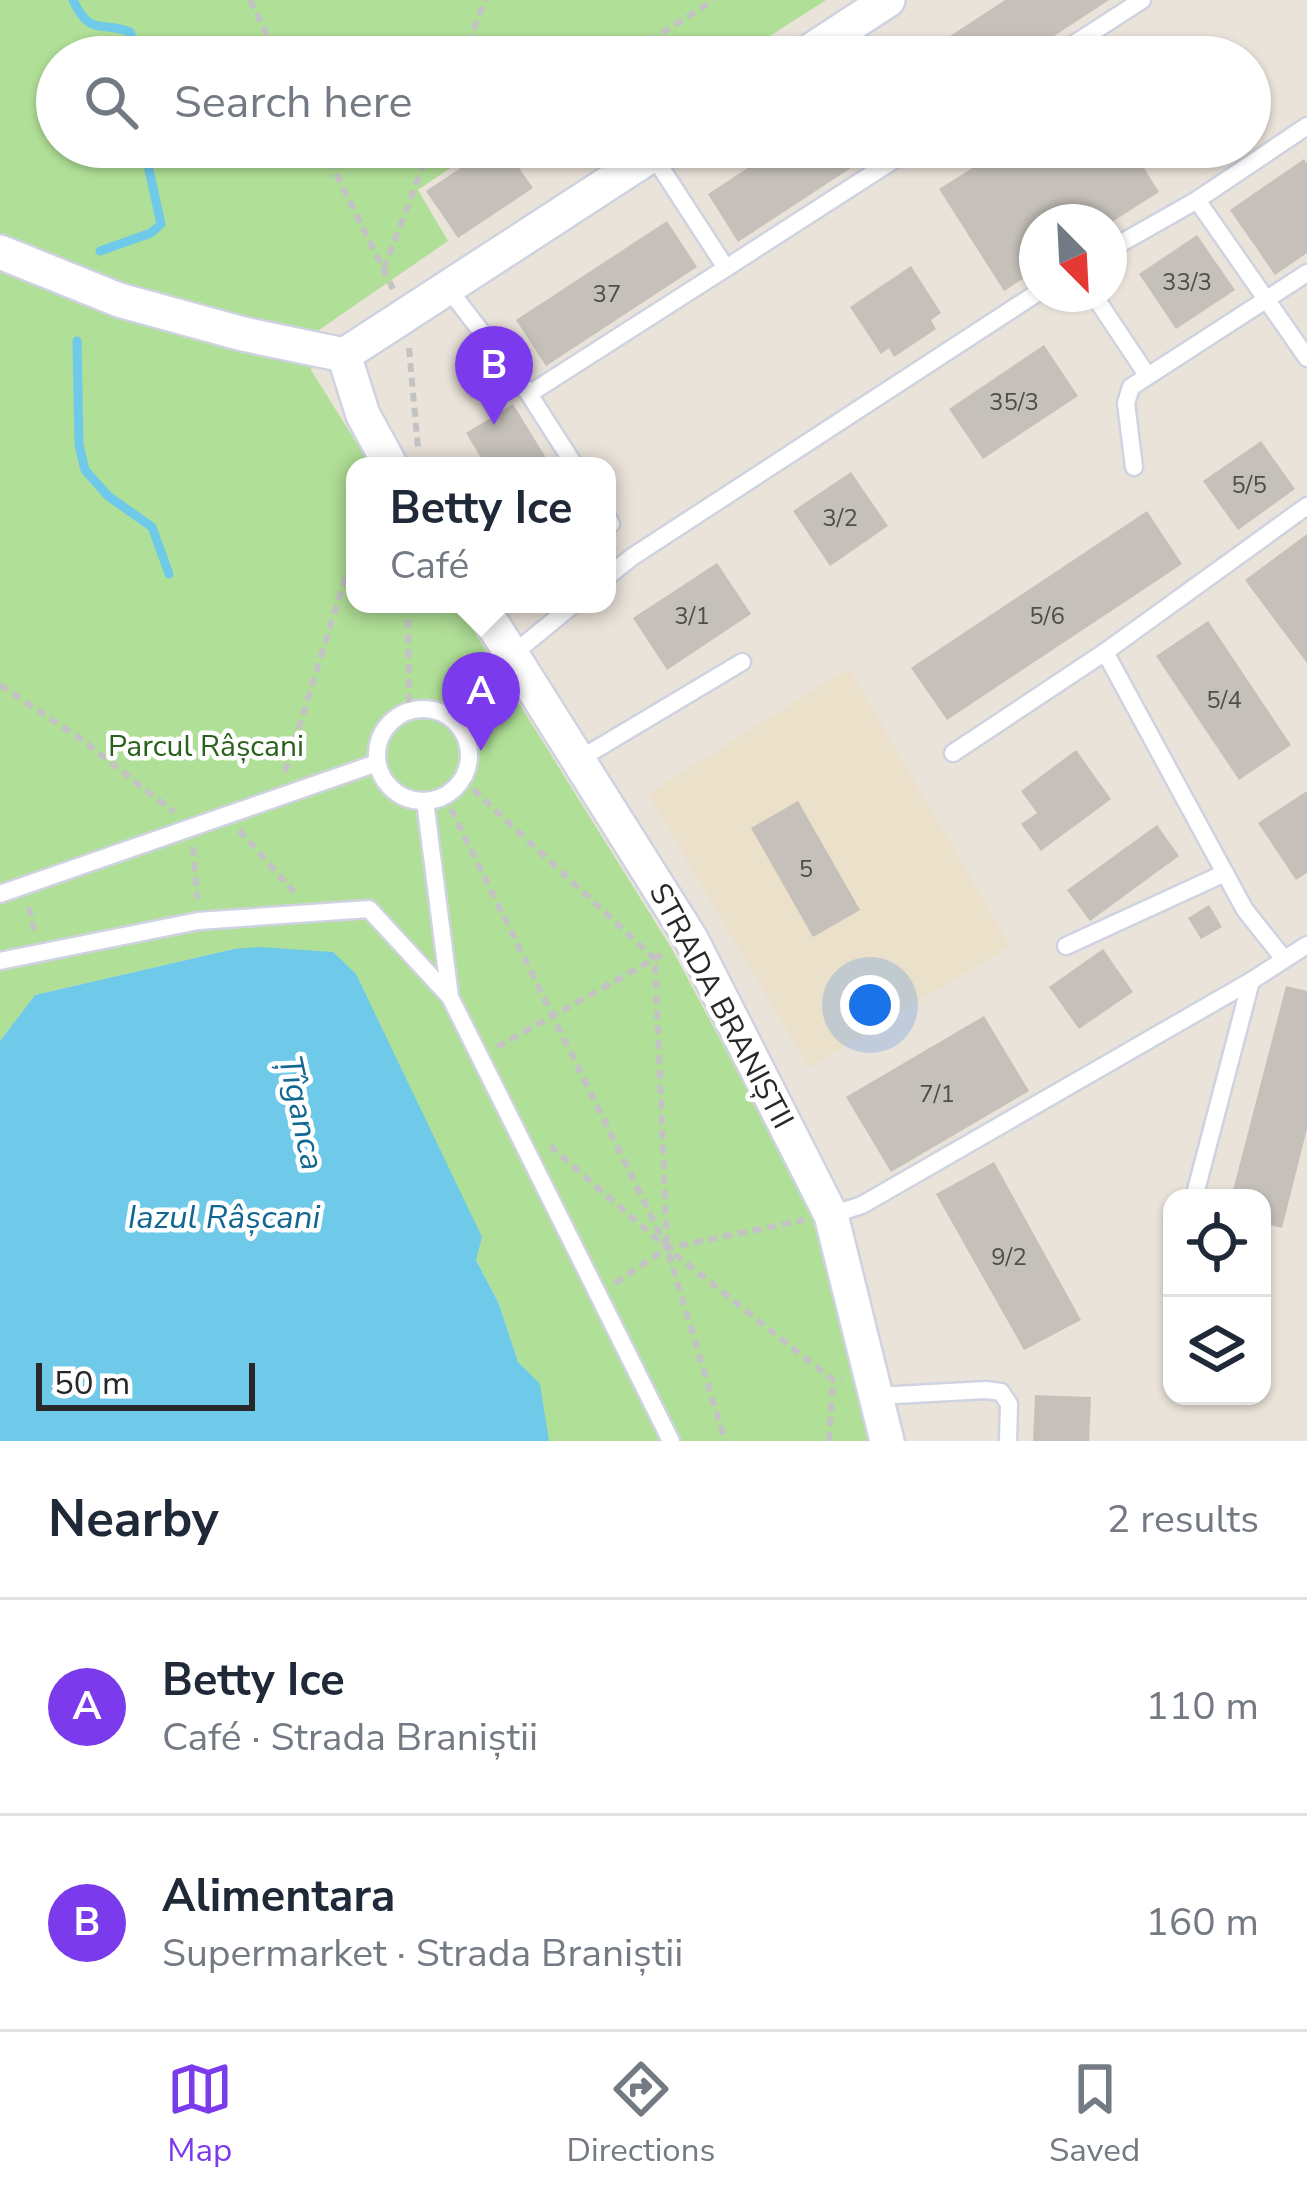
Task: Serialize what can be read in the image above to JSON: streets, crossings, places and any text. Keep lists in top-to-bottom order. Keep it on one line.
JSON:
{"streets":{"street":["STRADA BRANIȘTII"]},"water":["Țîganca","Iazul Râșcani"],"parks":["Parcul Râșcani"],"house_numbers":["33/3","37","35/3","5/5","3/2","3/1","5/6","5/4","5","7/1","9/2"],"scale_bar":"50 m","north":"bottom right","page":{"search":"Search here","pins":["B","A"],"popup":["Betty Ice","Café"],"scale":"50 m","heading":["Nearby","2 results"],"list":[{"mark":"A","name":"Betty Ice","note":"Café · Strada Braniștii","value":"110 m"},{"mark":"B","name":"Alimentara","note":"Supermarket · Strada Braniștii","value":"160 m"}],"nav":["Map","Directions","Saved"]}}
